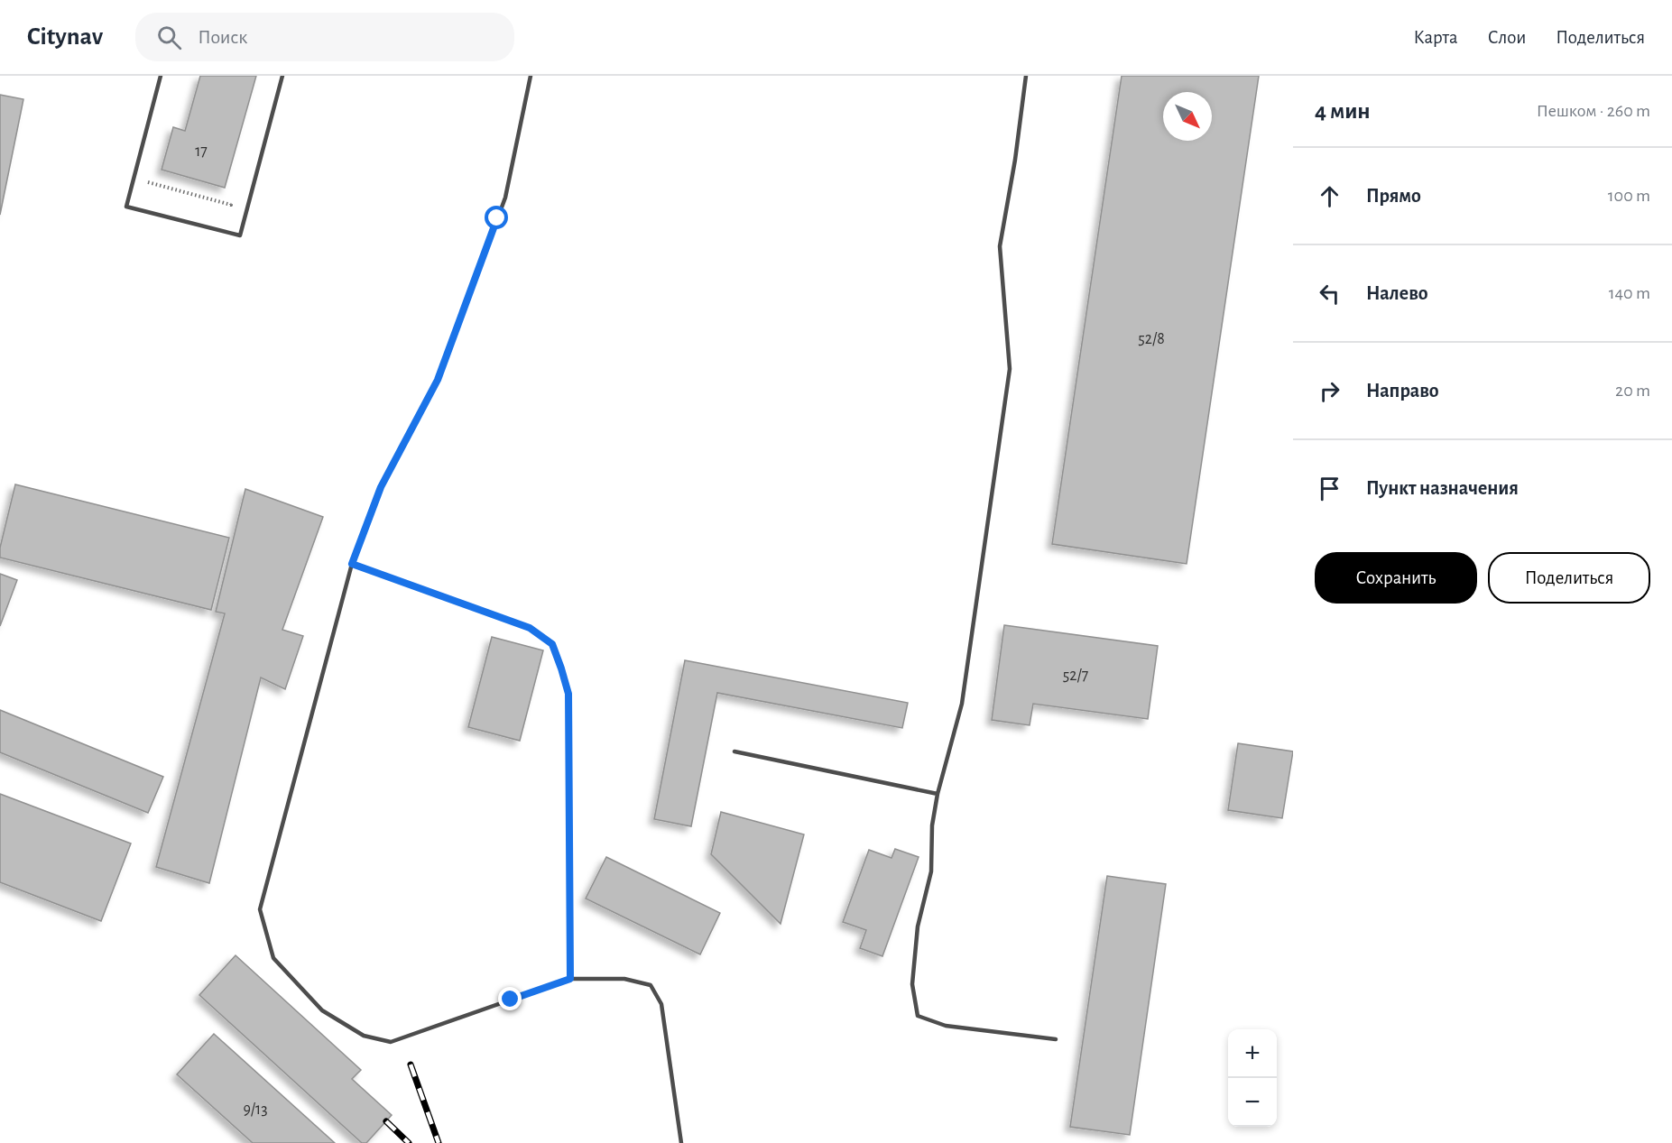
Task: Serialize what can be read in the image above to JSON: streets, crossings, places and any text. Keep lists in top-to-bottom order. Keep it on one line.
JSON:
{"house_numbers":["17","52/8","52/7","9/13"],"north":"bottom right","page":{"header":"Citynav","search":"Поиск","nav":["Карта","Слои","Поделиться"],"heading":["4 мин","Пешком · 260 m"],"list":[["Прямо","100 m"],["Налево","140 m"],["Направо","20 m"],"Пункт назначения"],"buttons":["Сохранить","Поделиться"],"map_buttons":["+","−"]}}
